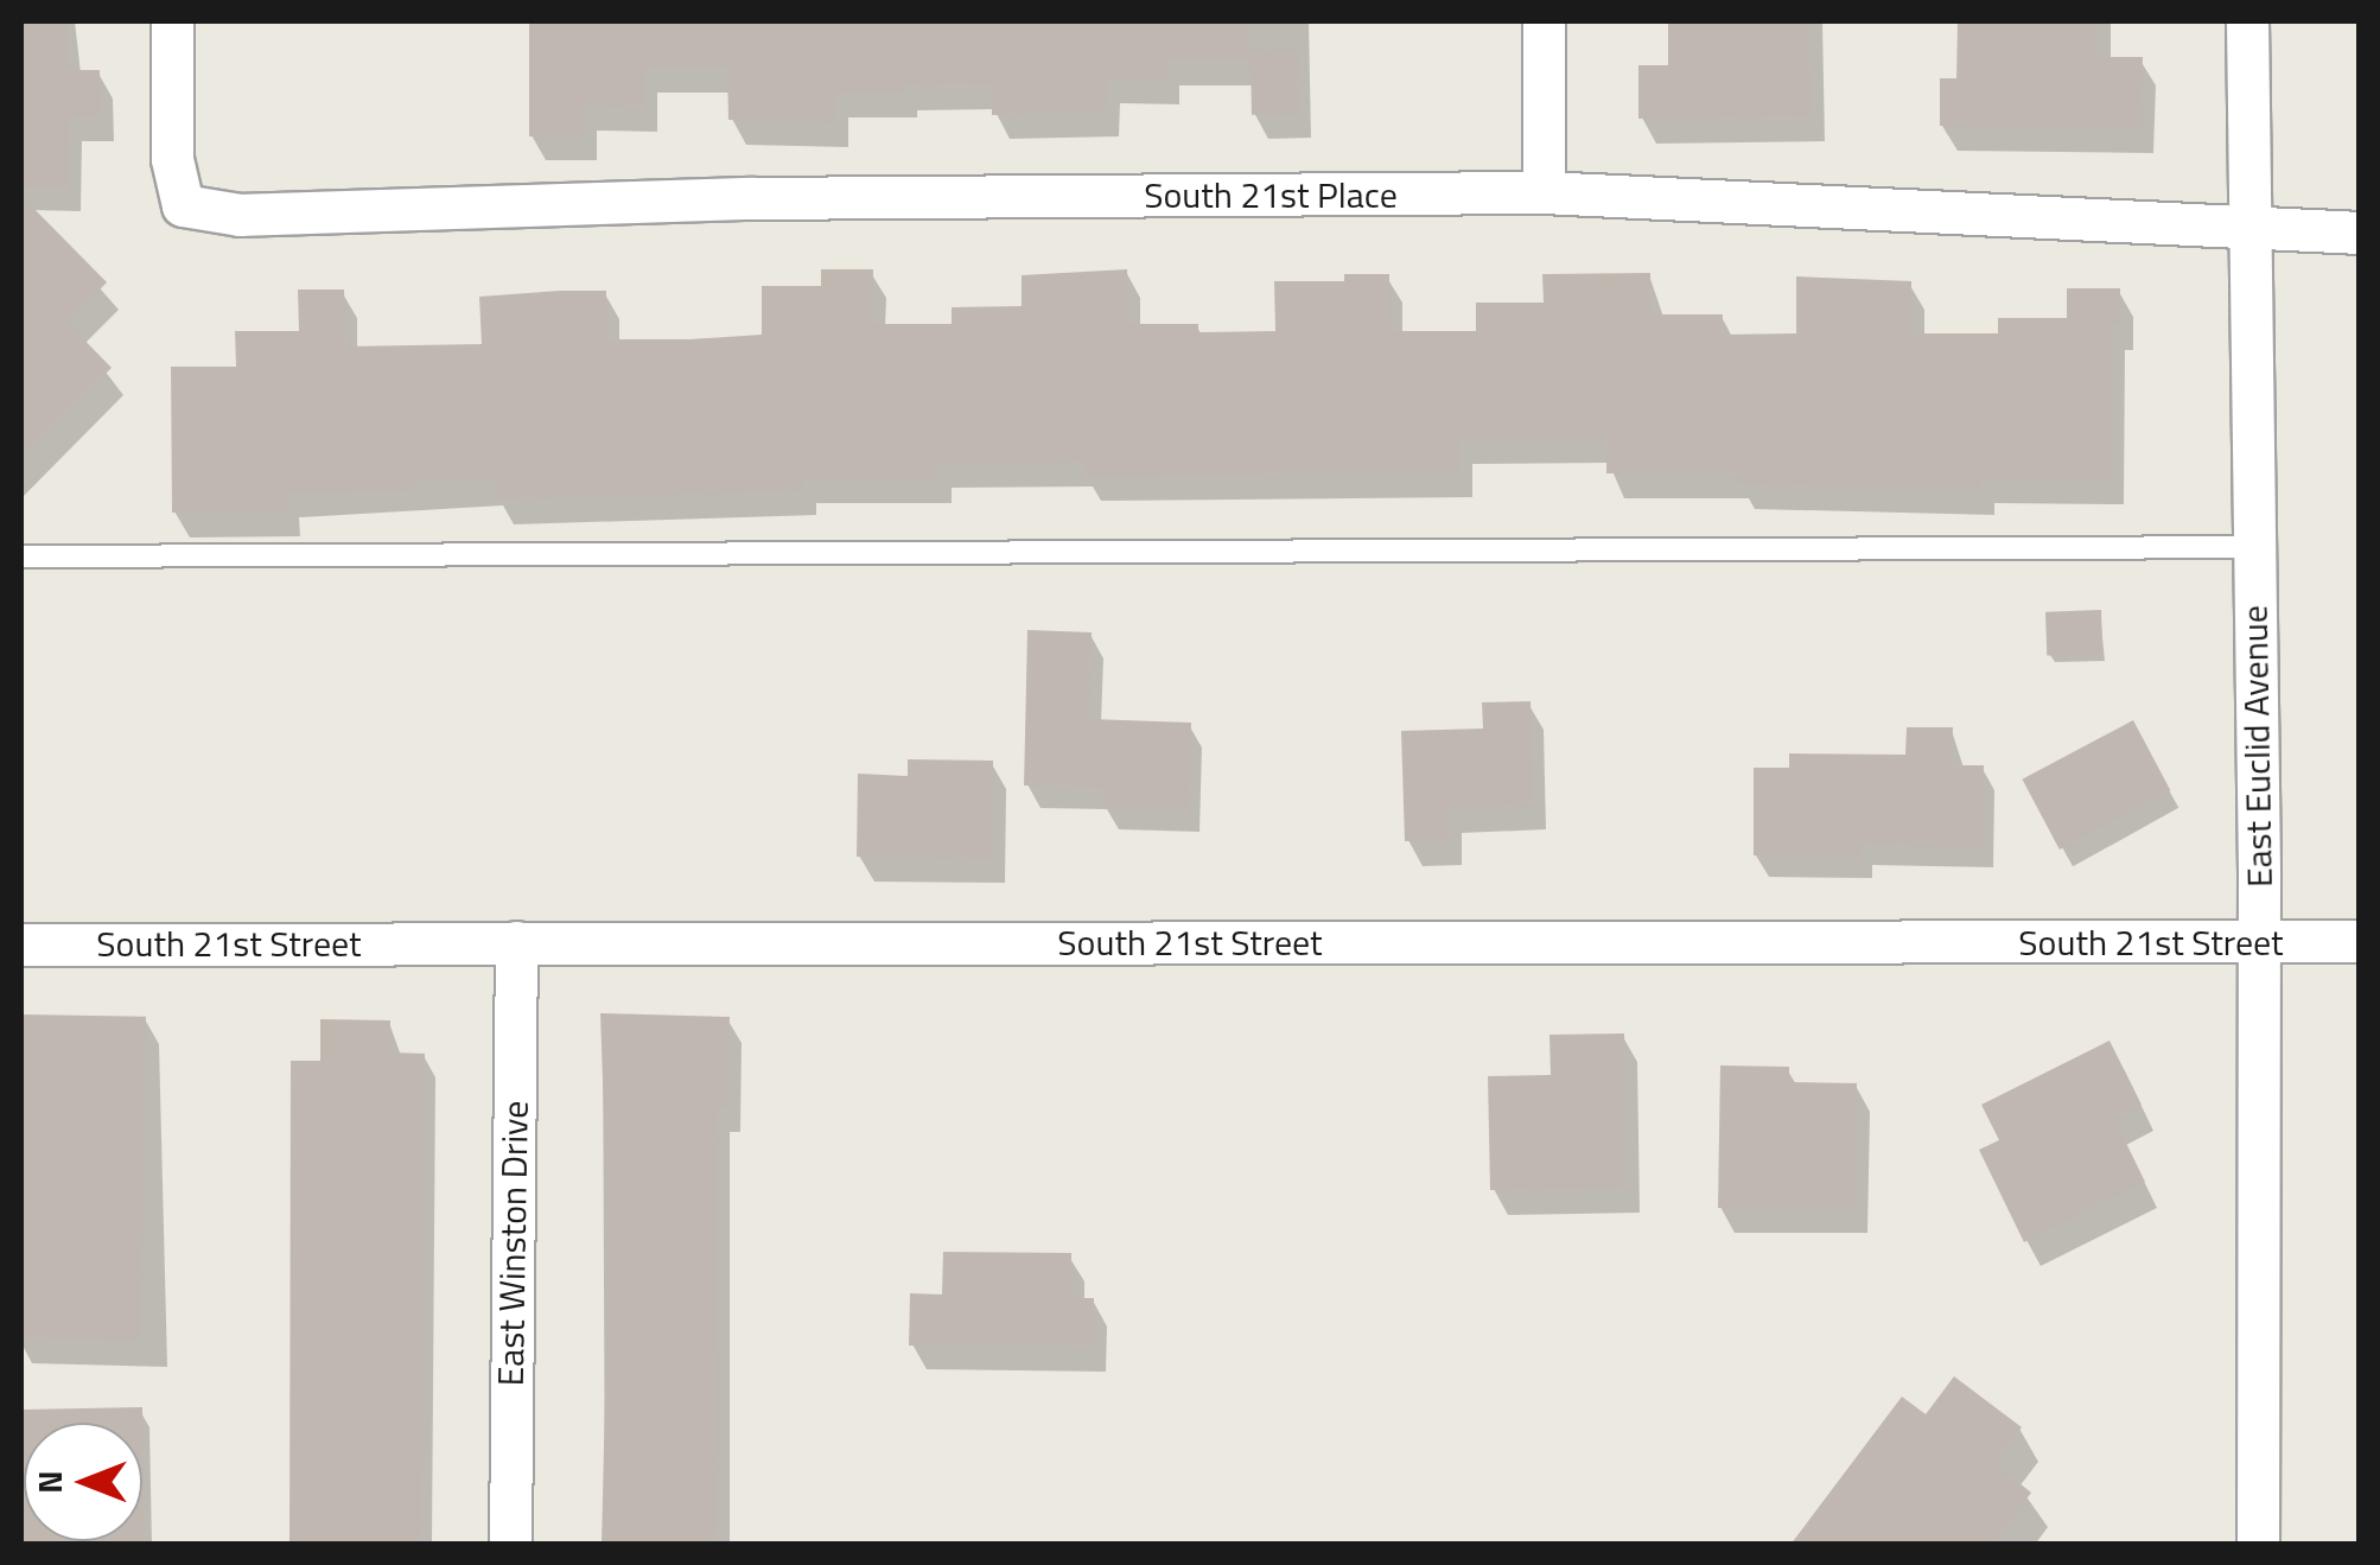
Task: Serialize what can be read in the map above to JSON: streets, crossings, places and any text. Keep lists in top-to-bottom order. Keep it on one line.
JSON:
{"streets":{"street":["South 21st Place","East Euclid Avenue","South 21st Street","East Winston Drive"]},"crossings":[["South 21st Place","East Euclid Avenue"],["East Euclid Avenue","South 21st Street"],["South 21st Street","East Winston Drive"]],"north":"left"}
